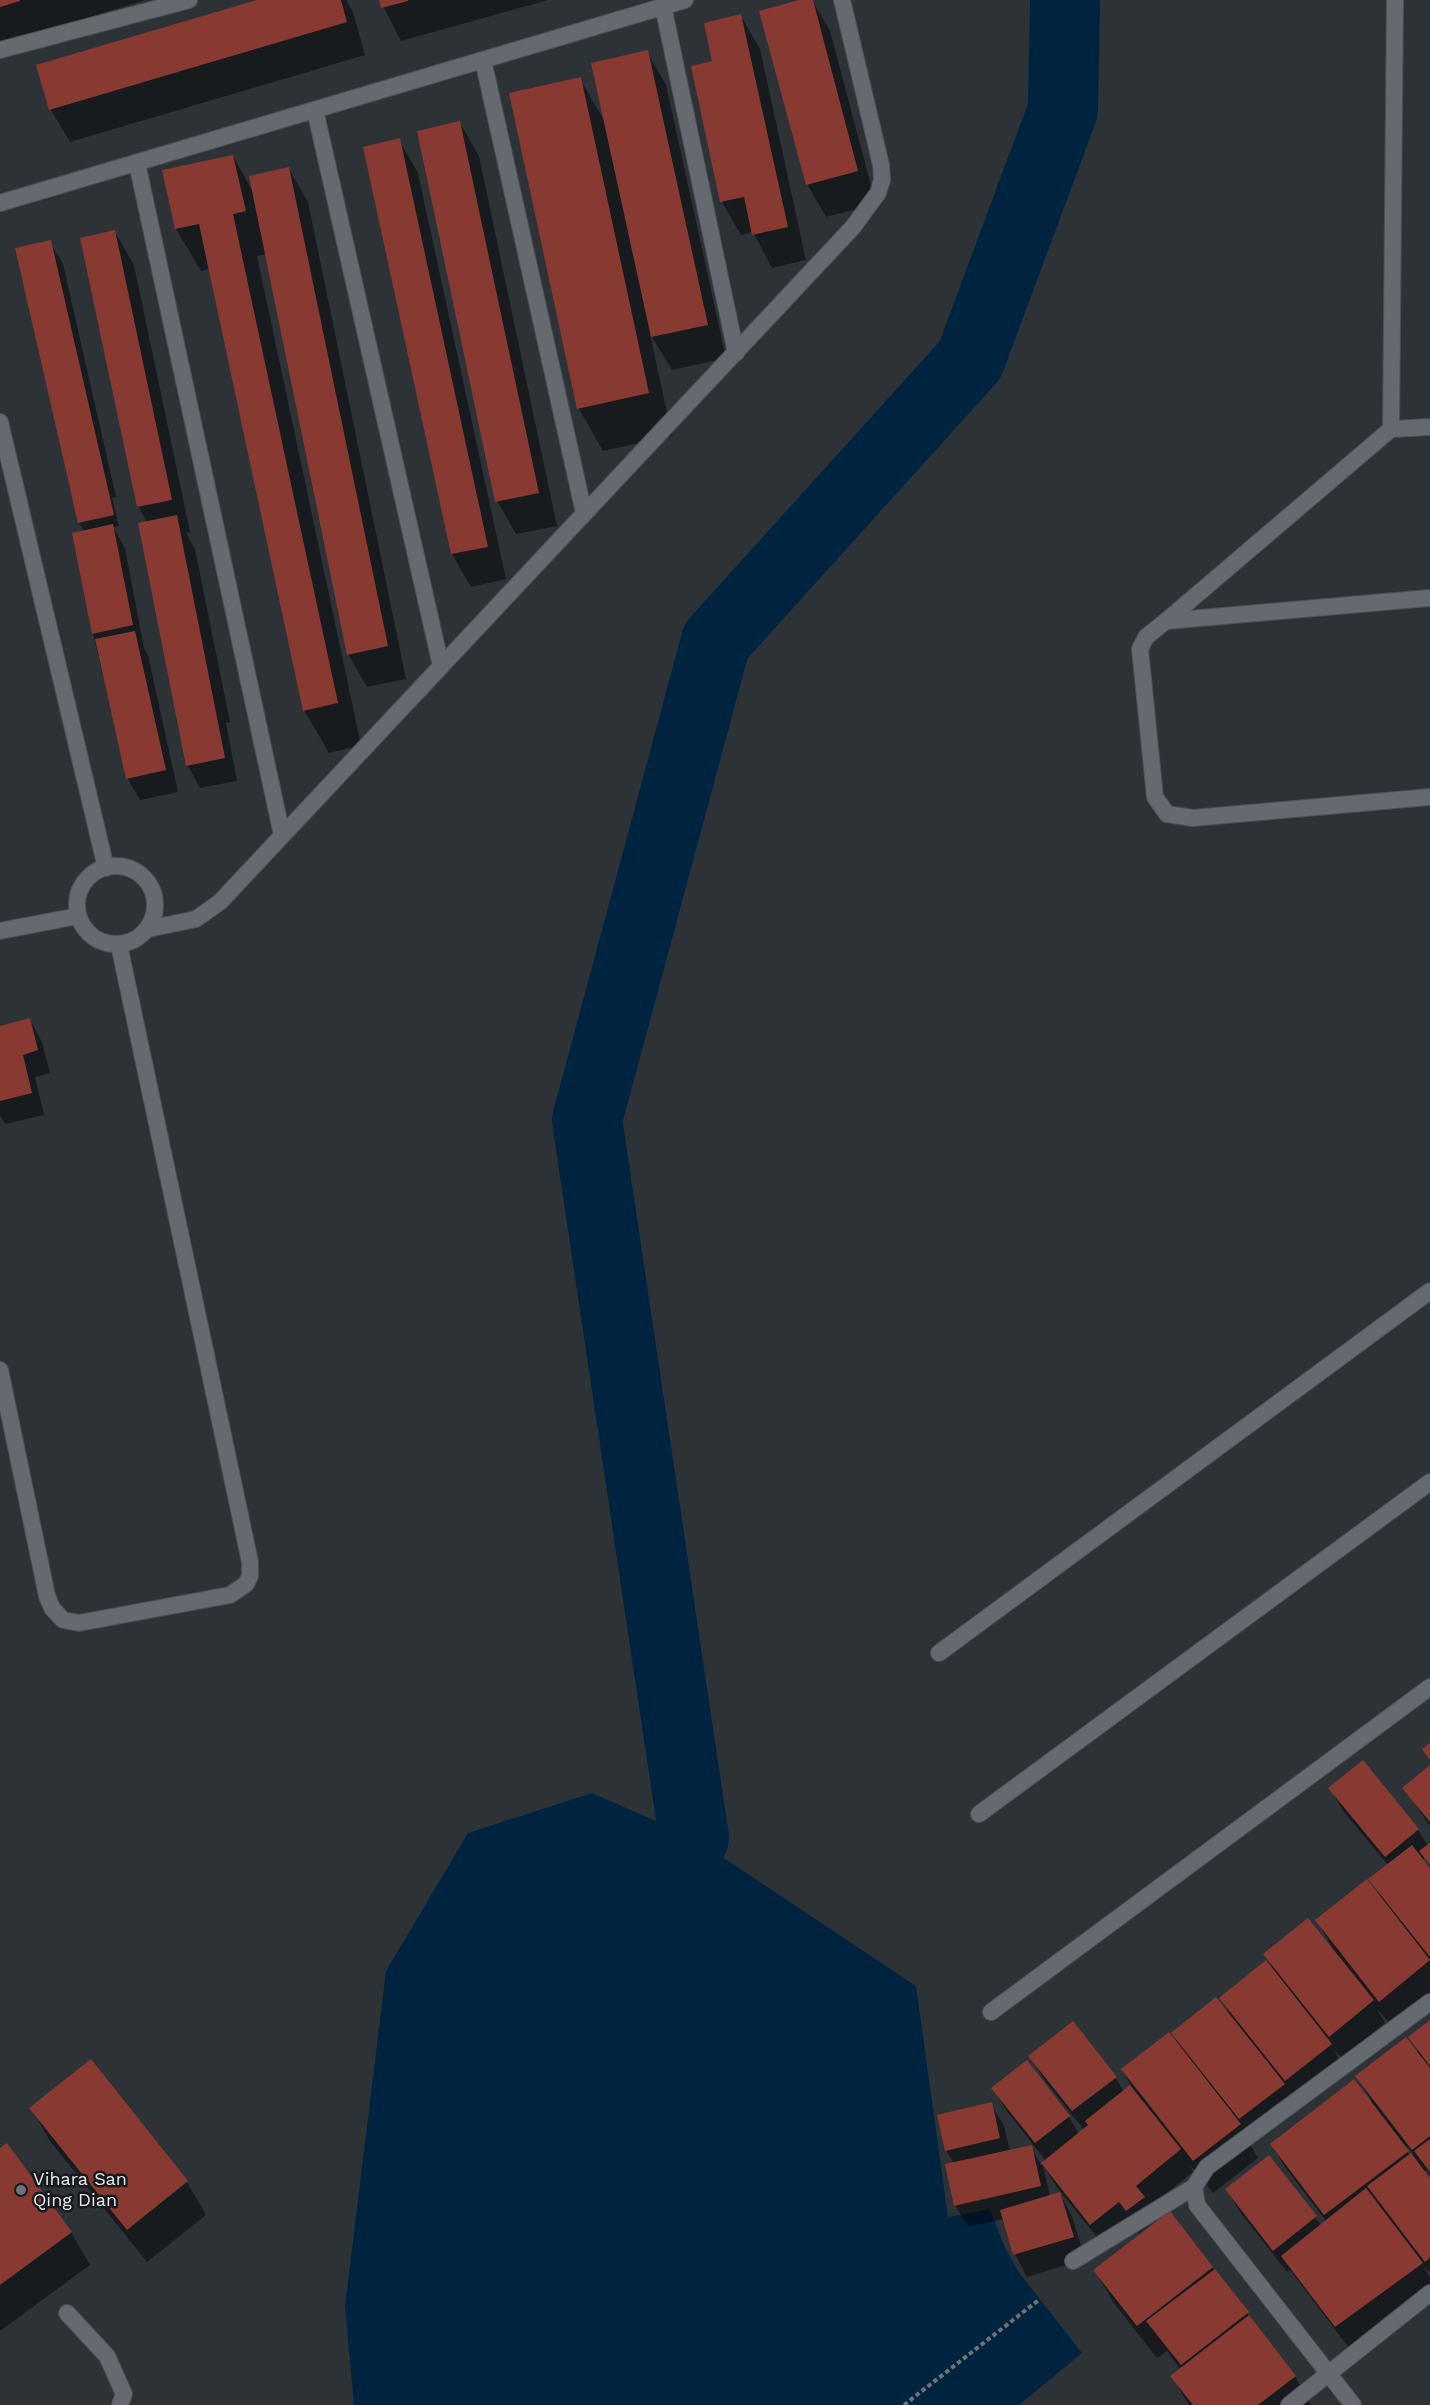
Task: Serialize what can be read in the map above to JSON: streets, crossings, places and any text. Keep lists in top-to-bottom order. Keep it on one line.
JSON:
{"places":["Vihara San Qing Dian"]}
